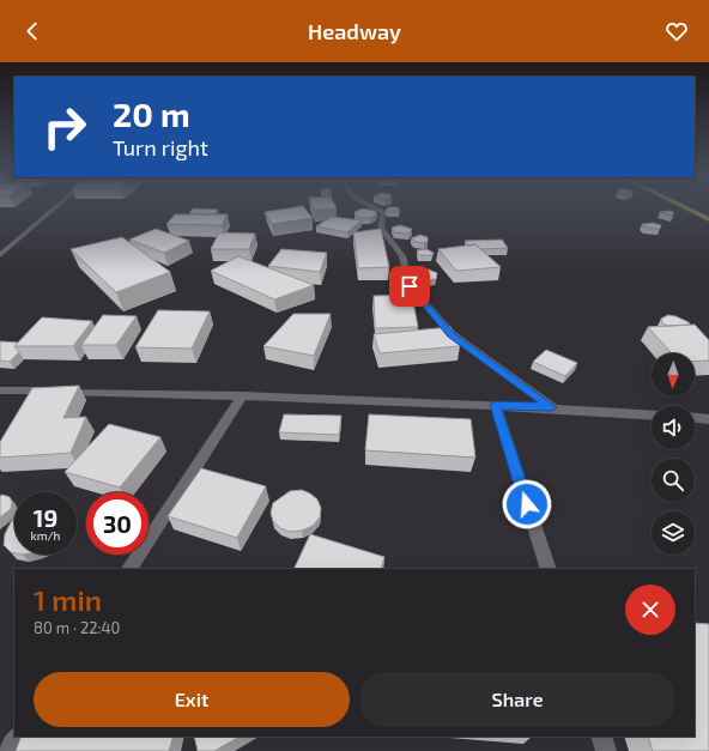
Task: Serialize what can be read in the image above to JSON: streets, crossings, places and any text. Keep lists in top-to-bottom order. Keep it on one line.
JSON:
{"north":"bottom","page":{"header":"Headway","turn":["20 m","Turn right"],"speed":"19 km/h","limit":"30","heading":["1 min","80 m · 22:40"],"buttons":["Exit","Share"]}}
